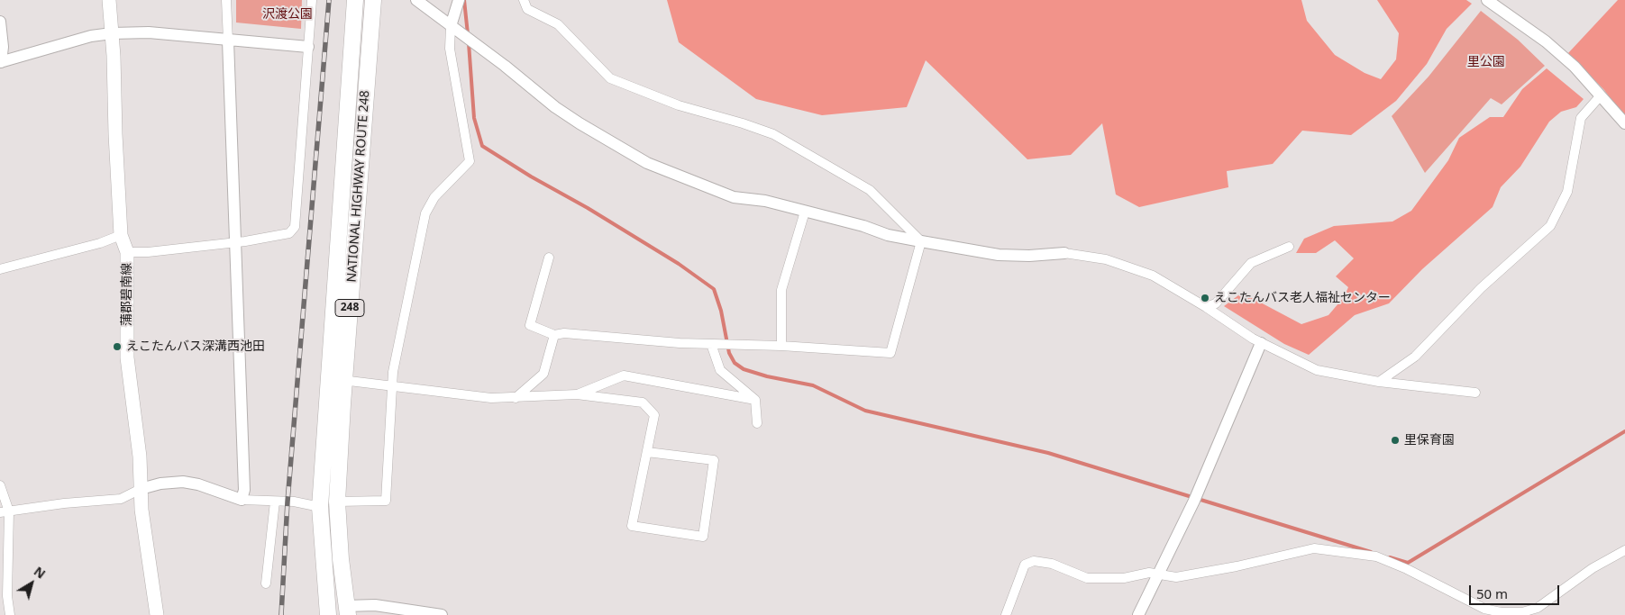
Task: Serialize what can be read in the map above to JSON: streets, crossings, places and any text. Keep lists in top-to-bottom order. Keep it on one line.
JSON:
{"streets":{"highway":["NATIONAL HIGHWAY ROUTE 248","248"],"main road":["蒲郡碧南線"]},"parks":["沢渡公園","里公園"],"places":["えこたんバス老人福祉センター","えこたんバス深溝西池田","里保育園"],"scale_bar":"50 m","north":"top right"}
